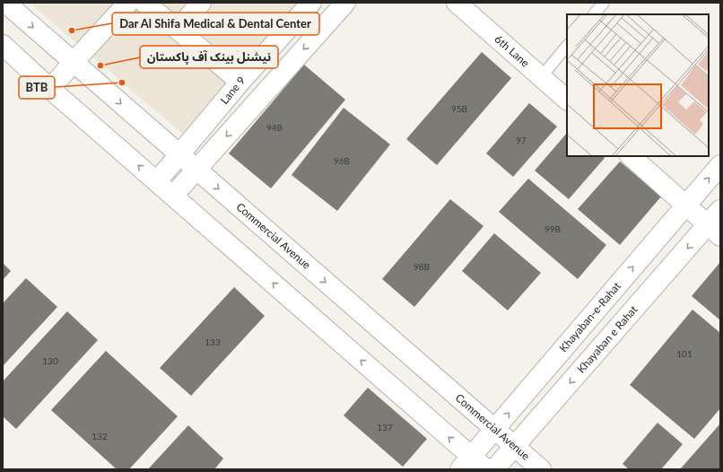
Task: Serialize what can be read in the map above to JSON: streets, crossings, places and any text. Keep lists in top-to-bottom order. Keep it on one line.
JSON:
{"streets":{"street":["6th Lane","Lane 9","Commercial Avenue","Khayaban-e-Rahat","Khayaban e Rahat"]},"crossings":[["Lane 9","Commercial Avenue"],["Commercial Avenue","Khayaban-e-Rahat"],["Commercial Avenue","Khayaban e Rahat"]],"one_way":["Khayaban-e-Rahat","Khayaban e Rahat"],"places":["Dar Al Shifa Medical & Dental Center","نیشنل بینک آف پاکستان","BTB"],"house_numbers":["95B","94B","97","96B","99B","98B","133","101","130","137","132"]}
